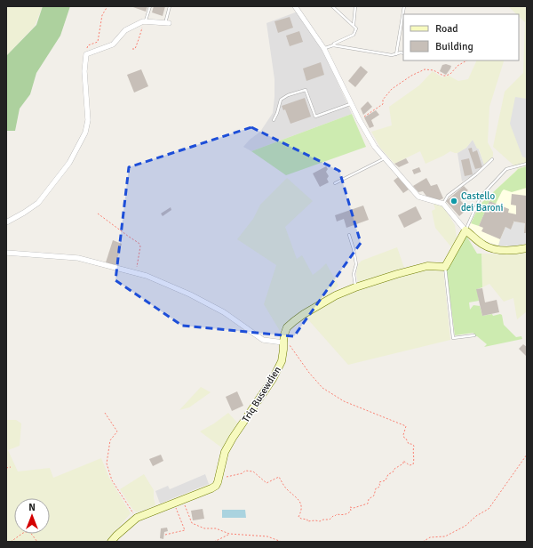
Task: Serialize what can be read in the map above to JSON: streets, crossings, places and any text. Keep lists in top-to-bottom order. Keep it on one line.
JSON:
{"streets":{"street":["Triq Busewdien"]},"places":["Castello dei Baroni"],"legend":["Road","Building"],"north":"top"}
